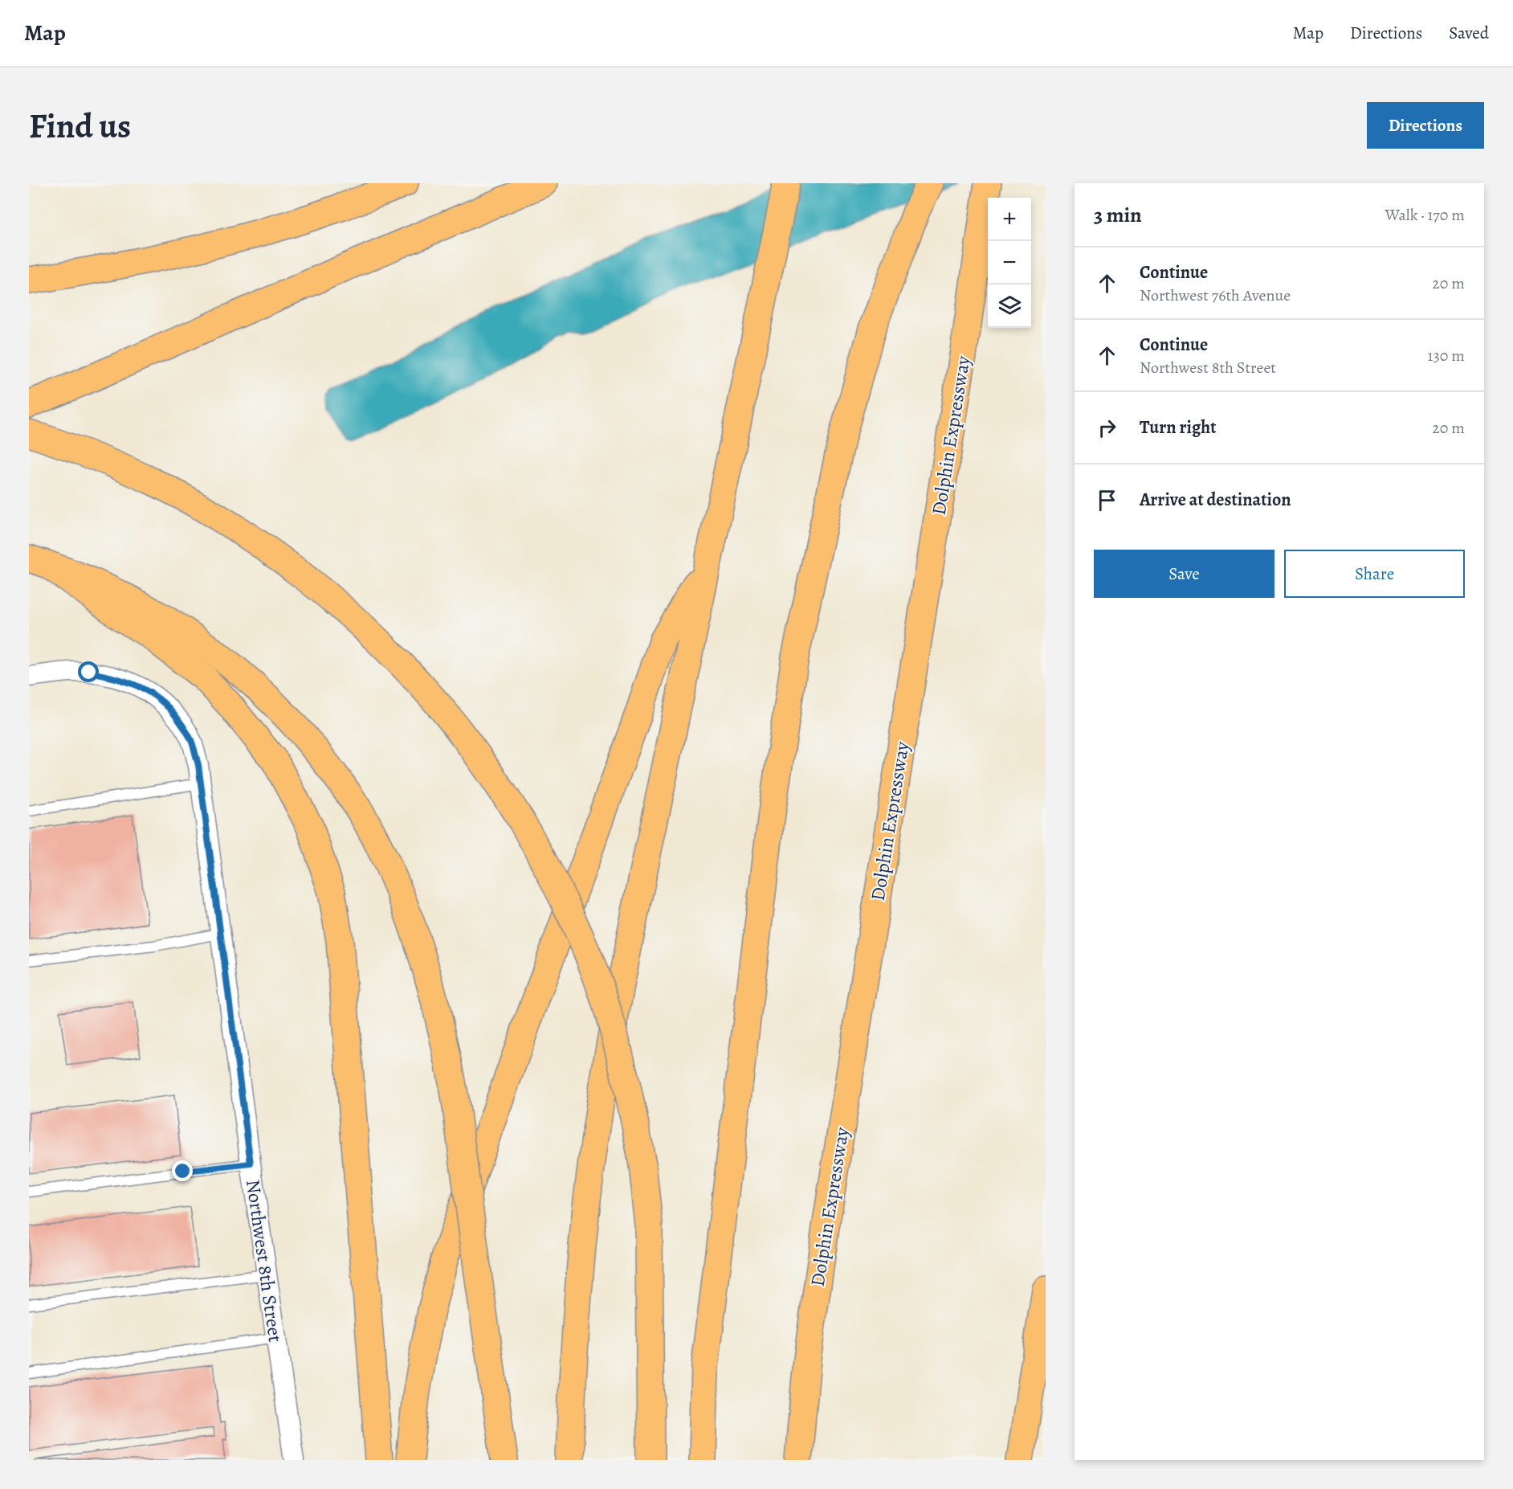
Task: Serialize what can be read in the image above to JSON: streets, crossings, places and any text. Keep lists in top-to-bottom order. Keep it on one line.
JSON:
{"streets":{"highway":["Dolphin Expressway"],"street":["Northwest 8th Street"]},"page":{"header":"Map","nav":["Map","Directions","Saved"],"buttons":["Directions",["Save","Share"]],"title":"Find us","heading":["3 min","Walk · 170 m"],"map_buttons":["+","−"],"list":[["Continue","Northwest 76th Avenue","20 m"],["Continue","Northwest 8th Street","130 m"],["Turn right","20 m"],"Arrive at destination"]}}
